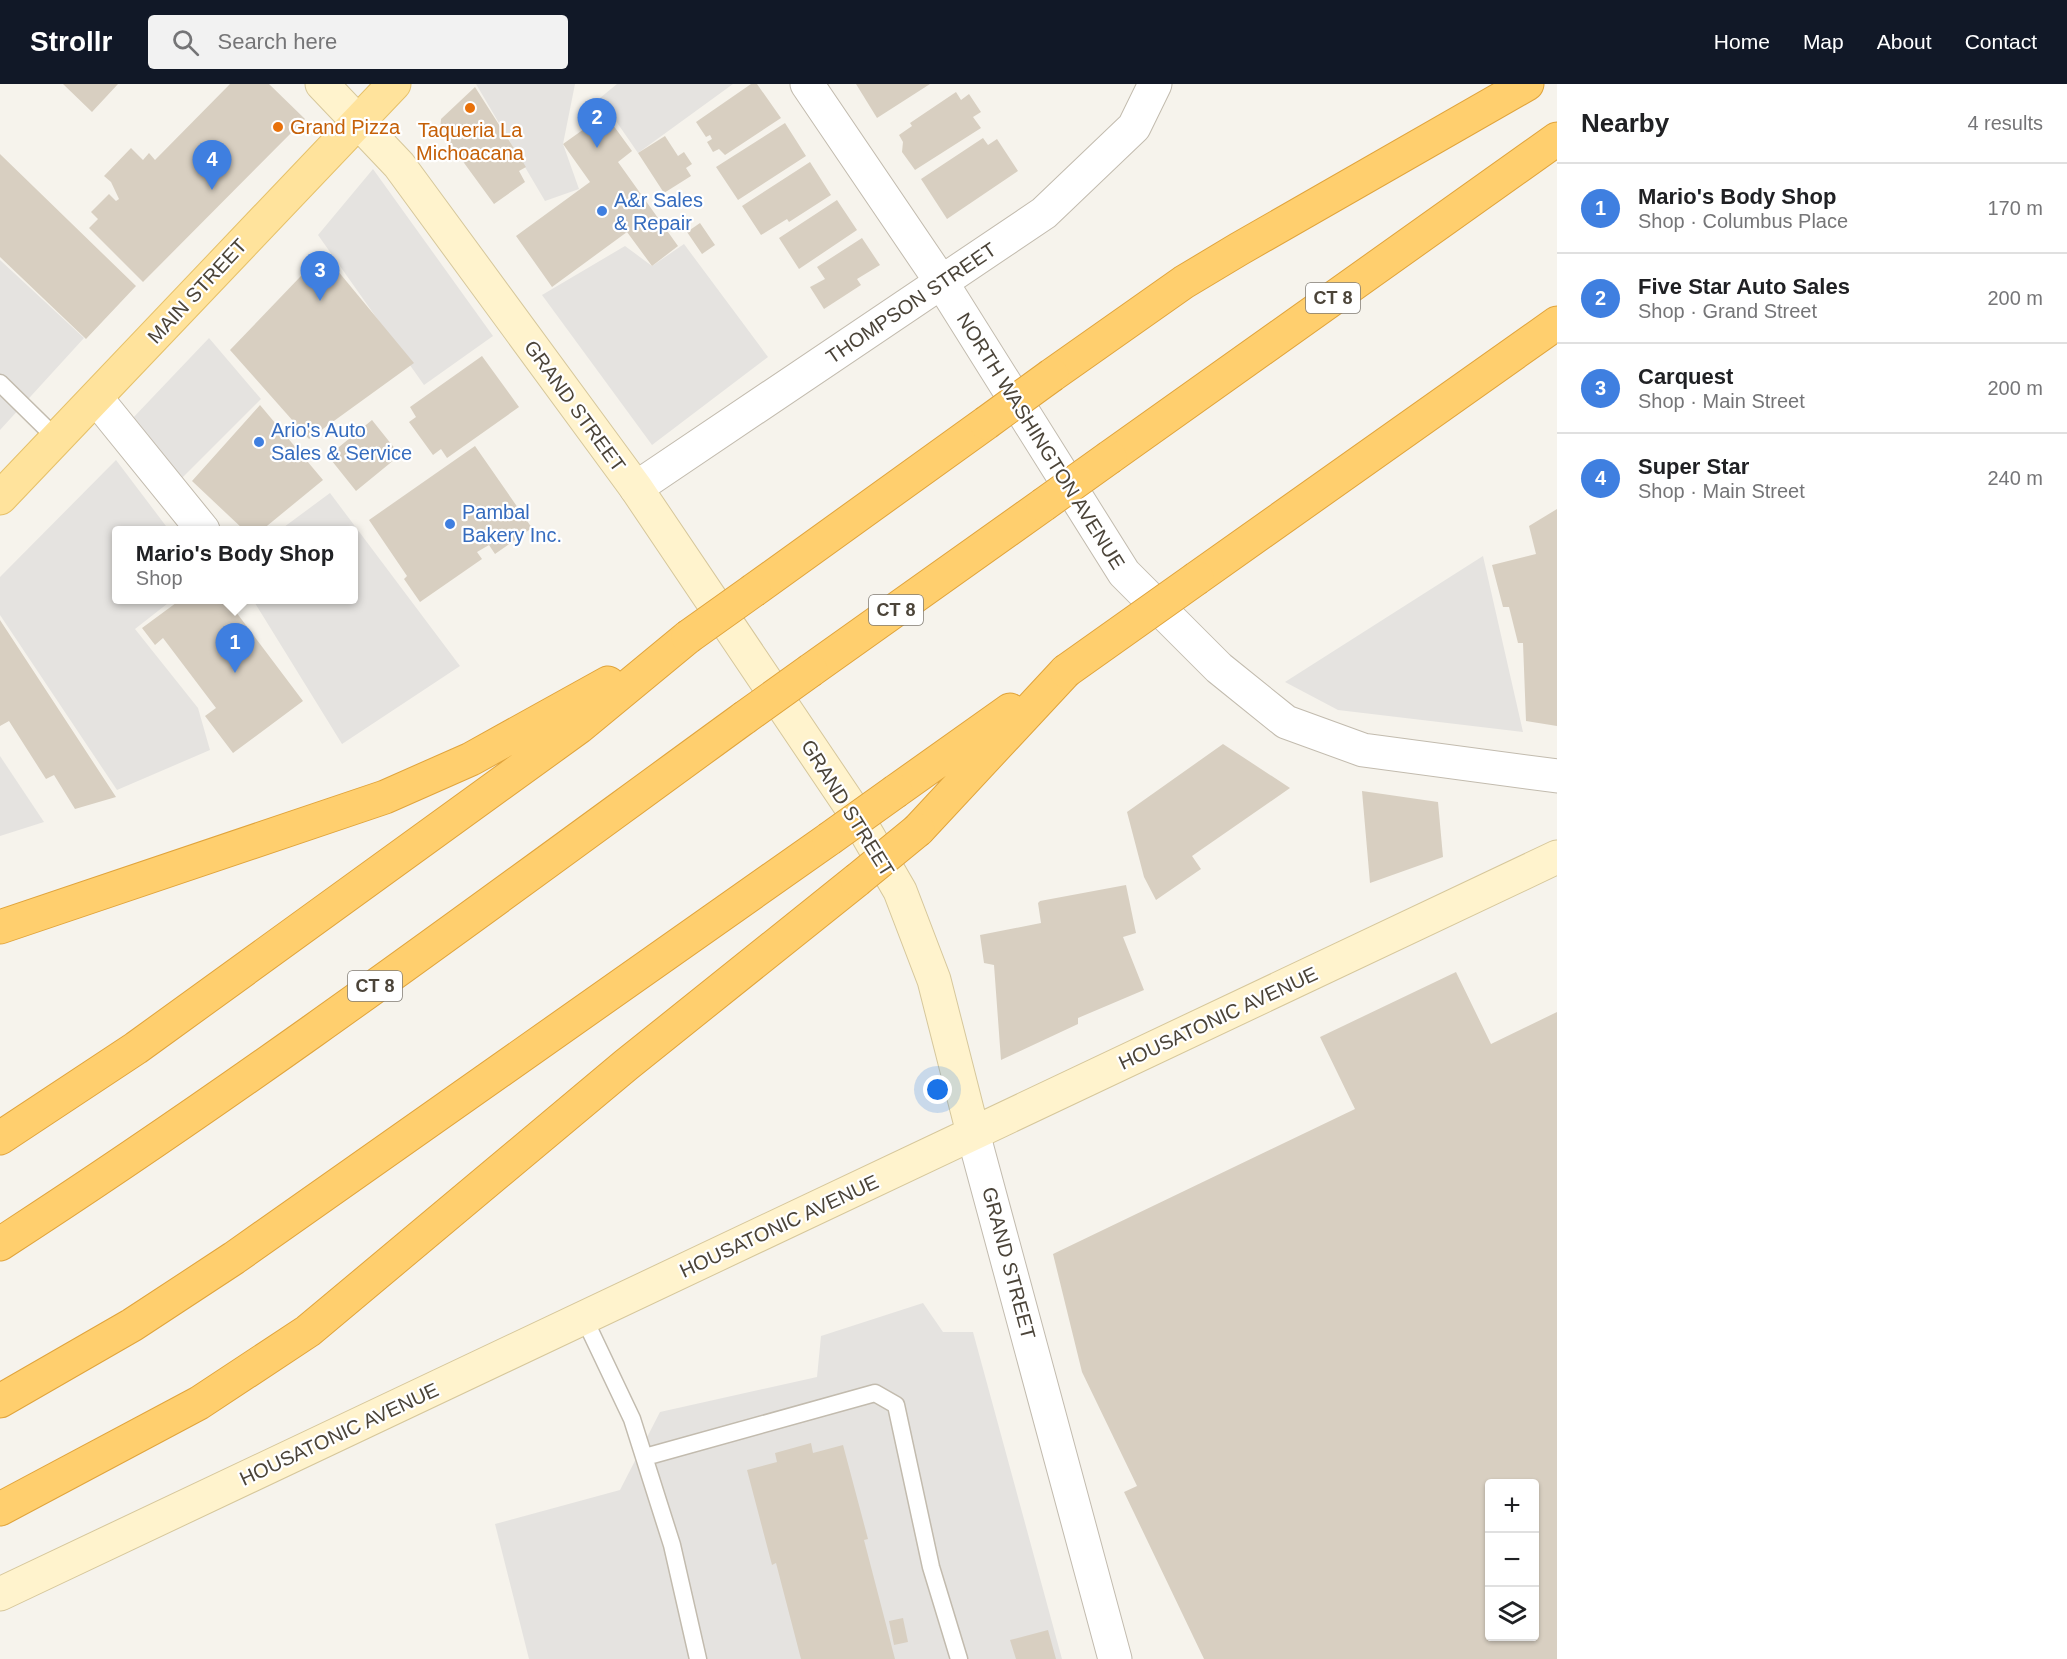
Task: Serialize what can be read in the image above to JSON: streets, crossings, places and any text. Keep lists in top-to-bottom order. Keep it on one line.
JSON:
{"streets":{"highway":["CT 8"],"main road":["MAIN STREET","GRAND STREET","HOUSATONIC AVENUE"],"street":["THOMPSON STREET","NORTH WASHINGTON AVENUE"]},"crossings":[["MAIN STREET","GRAND STREET"],["THOMPSON STREET","GRAND STREET"],["THOMPSON STREET","NORTH WASHINGTON AVENUE"],["GRAND STREET","HOUSATONIC AVENUE"]],"places":["Taqueria La Michoacana","Grand Pizza","A&r Sales & Repair","Ario's Auto Sales & Service","Pambal Bakery Inc."],"page":{"header":"Strollr","search":"Search here","nav":["Home","Map","About","Contact"],"heading":["Nearby","4 results"],"pins":["2","4","3","1"],"list":[{"mark":"1","name":"Mario's Body Shop","note":"Shop · Columbus Place","value":"170 m"},{"mark":"2","name":"Five Star Auto Sales","note":"Shop · Grand Street","value":"200 m"},{"mark":"3","name":"Carquest","note":"Shop · Main Street","value":"200 m"},{"mark":"4","name":"Super Star","note":"Shop · Main Street","value":"240 m"}],"popup":["Mario's Body Shop","Shop"],"map_buttons":["+","−"]}}
